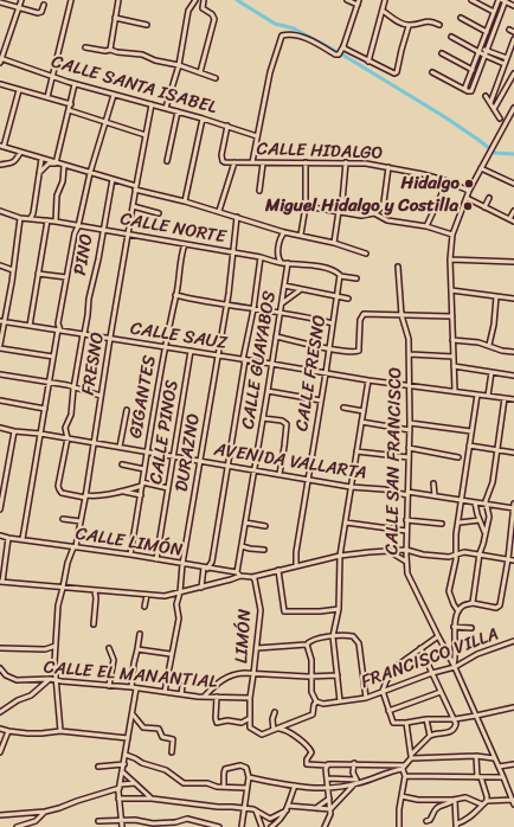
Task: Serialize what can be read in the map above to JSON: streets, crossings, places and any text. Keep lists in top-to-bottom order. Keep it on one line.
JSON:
{"streets":{"street":["CALLE SANTA ISABEL","CALLE HIDALGO","CALLE NORTE","PINO","CALLE SAUZ","CALLE GUAYABOS","FRESNO","CALLE FRESNO","GIGANTES","CALLE PINOS","DURAZNO","CALLE SAN FRANCISCO","AVENIDA VALLARTA","CALLE LIMÓN","LIMÓN","FRANCISCO VILLA","CALLE EL MANANTIAL"]},"crossings":[["CALLE SANTA ISABEL","CALLE HIDALGO"],["CALLE SANTA ISABEL","FRESNO"],["CALLE NORTE","PINO"],["CALLE NORTE","CALLE GUAYABOS"],["CALLE NORTE","FRESNO"],["CALLE NORTE","CALLE FRESNO"],["CALLE NORTE","GIGANTES"],["CALLE NORTE","DURAZNO"],["PINO","CALLE SAUZ"],["PINO","FRESNO"],["PINO","AVENIDA VALLARTA"],["CALLE SAUZ","CALLE GUAYABOS"],["CALLE SAUZ","FRESNO"],["CALLE SAUZ","CALLE FRESNO"],["CALLE SAUZ","GIGANTES"],["CALLE SAUZ","CALLE PINOS"],["CALLE SAUZ","DURAZNO"],["CALLE SAUZ","CALLE SAN FRANCISCO"],["CALLE GUAYABOS","CALLE FRESNO"],["CALLE GUAYABOS","AVENIDA VALLARTA"],["CALLE GUAYABOS","CALLE LIMÓN"],["FRESNO","AVENIDA VALLARTA"],["FRESNO","CALLE LIMÓN"],["FRESNO","CALLE EL MANANTIAL"],["CALLE FRESNO","AVENIDA VALLARTA"],["GIGANTES","AVENIDA VALLARTA"],["GIGANTES","CALLE LIMÓN"],["CALLE PINOS","AVENIDA VALLARTA"],["CALLE PINOS","CALLE LIMÓN"],["DURAZNO","AVENIDA VALLARTA"],["DURAZNO","CALLE LIMÓN"],["DURAZNO","CALLE EL MANANTIAL"],["CALLE SAN FRANCISCO","AVENIDA VALLARTA"],["CALLE SAN FRANCISCO","FRANCISCO VILLA"],["CALLE LIMÓN","LIMÓN"],["LIMÓN","CALLE EL MANANTIAL"]],"places":["Hidalgo","Miguel Hidalgo y Costilla"]}
